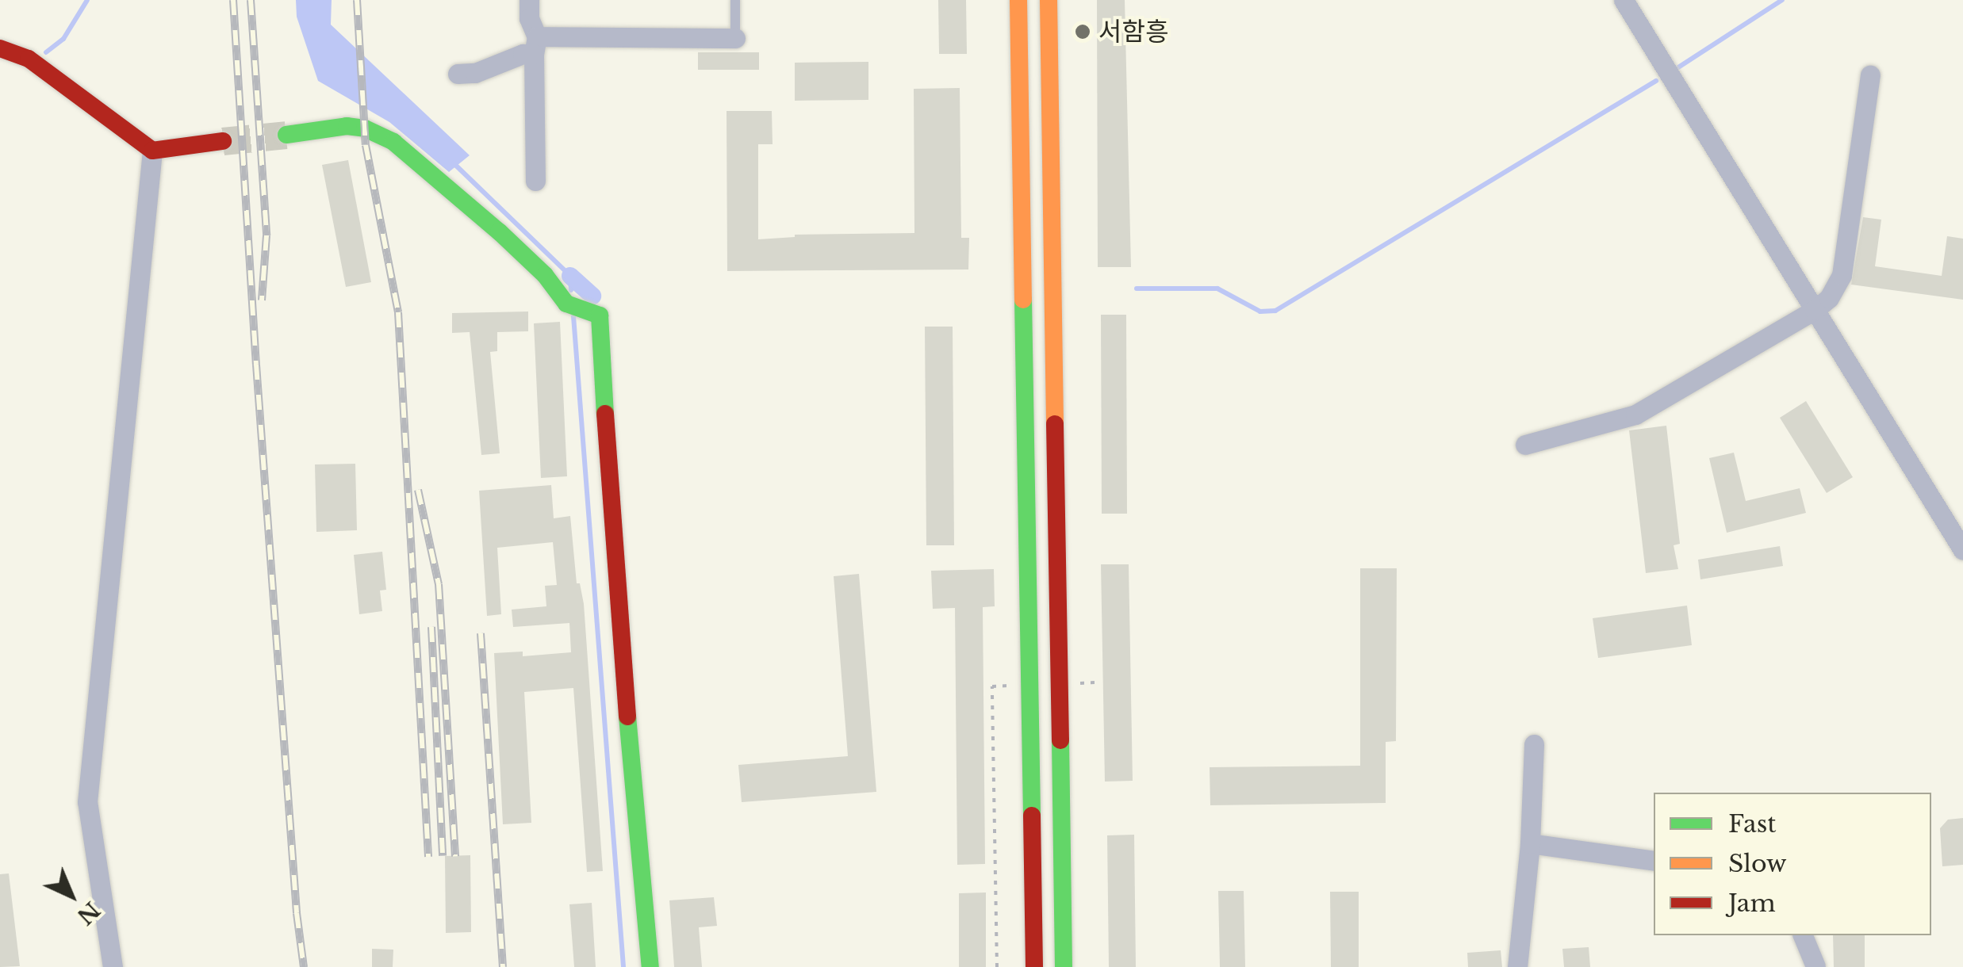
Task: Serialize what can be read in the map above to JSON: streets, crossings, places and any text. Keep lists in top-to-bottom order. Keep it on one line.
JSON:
{"places":["서함흥"],"legend":["Fast","Slow","Jam"],"north":"bottom right"}
